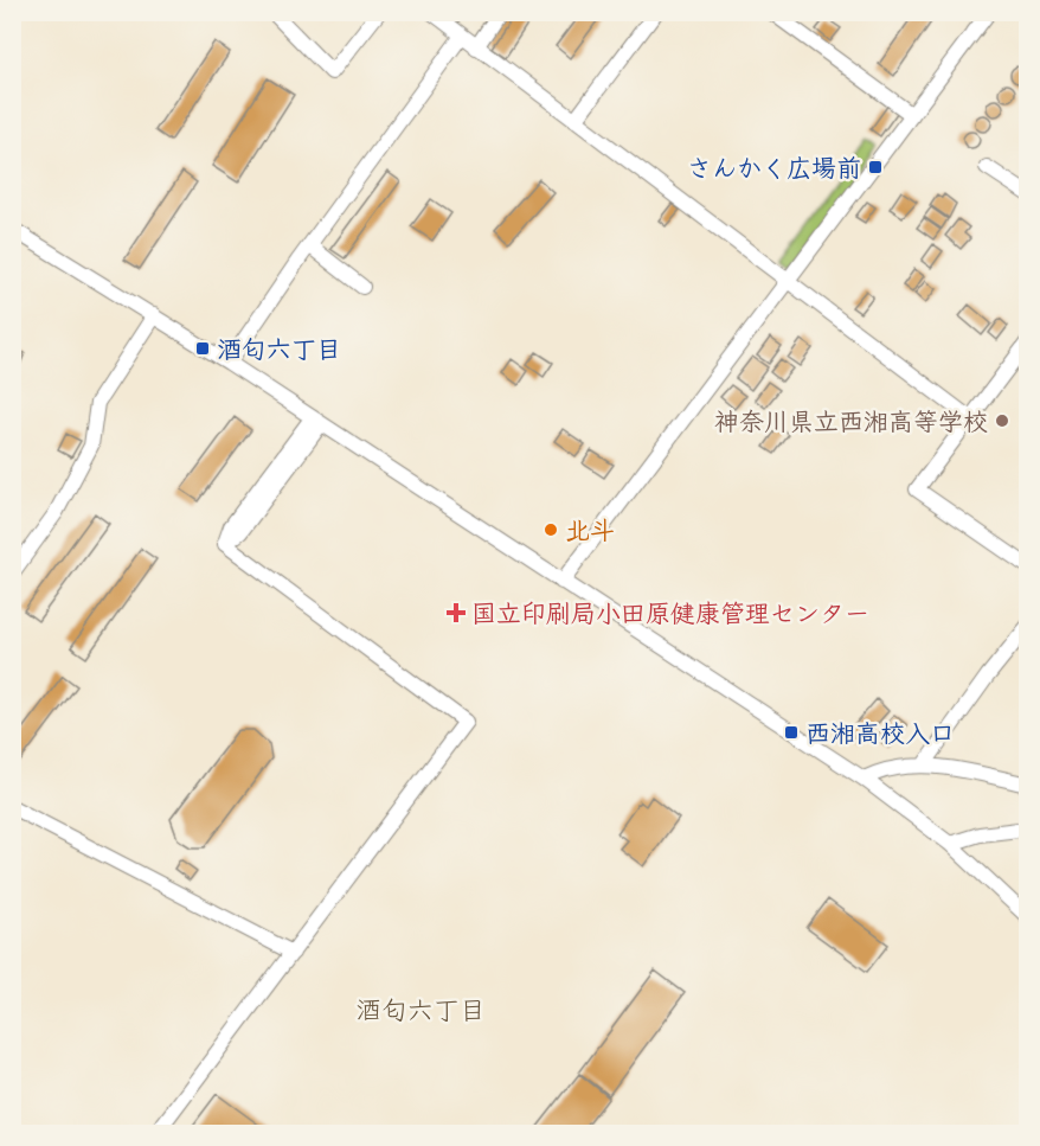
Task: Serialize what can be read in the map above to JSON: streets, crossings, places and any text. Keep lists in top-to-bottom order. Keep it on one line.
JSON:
{"districts":["酒匂六丁目"],"places":{"transit":["さんかく広場前","酒匂六丁目","西湘高校入口"],"other":["神奈川県立西湘高等学校","北斗"],"health":["国立印刷局小田原健康管理センター"]}}
